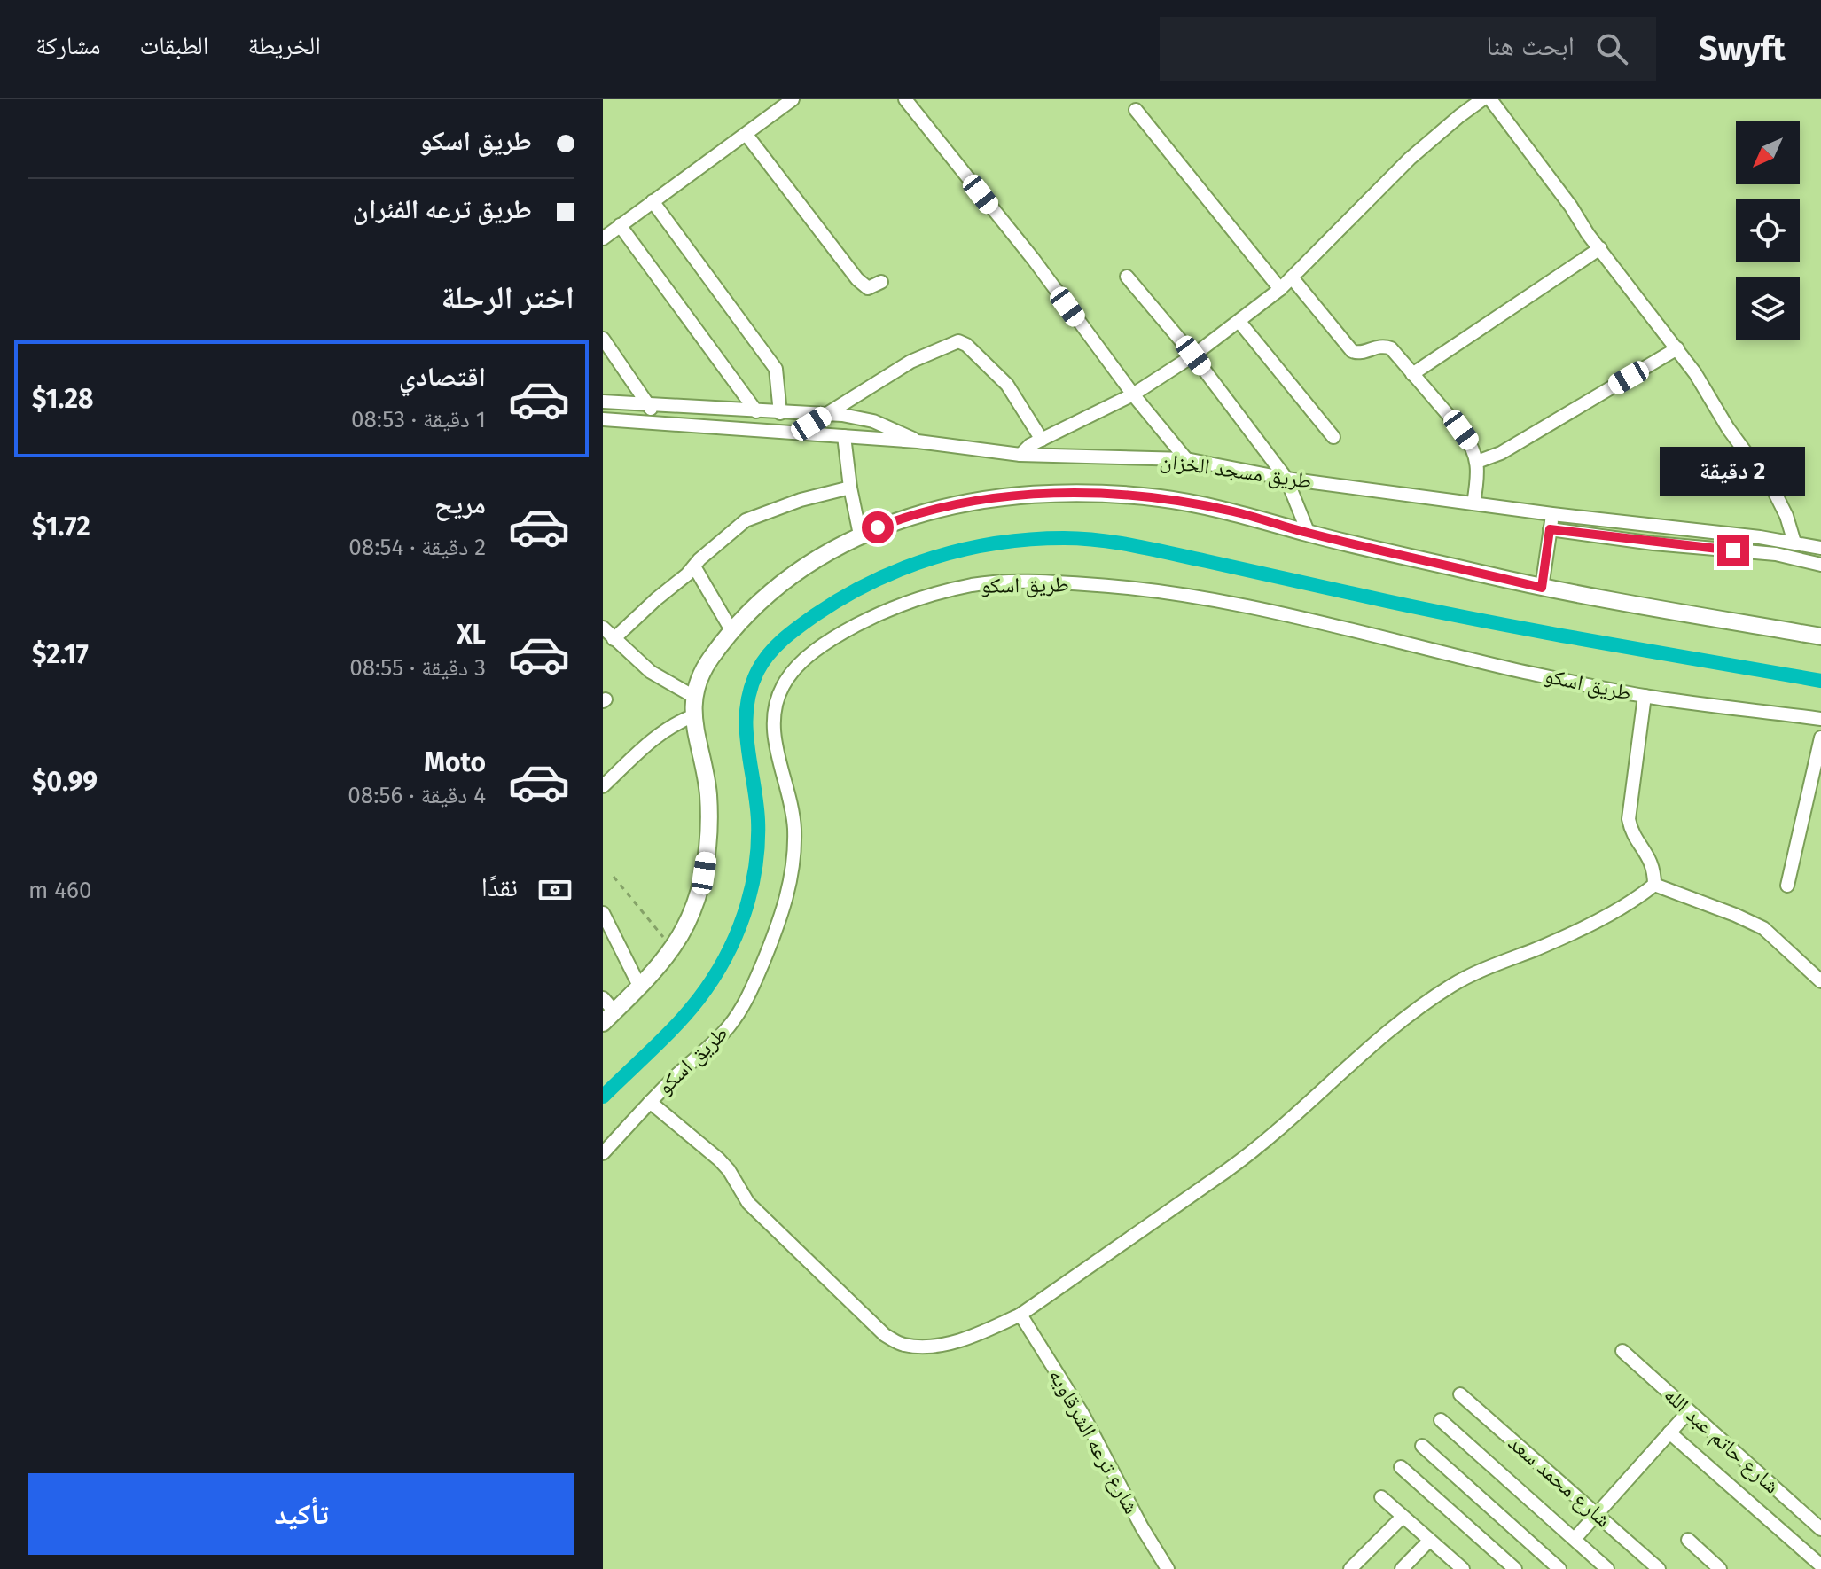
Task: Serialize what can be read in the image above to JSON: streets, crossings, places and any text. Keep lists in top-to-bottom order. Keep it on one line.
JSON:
{"streets":{"street":["طريق مسجد الخزان","طريق اسكو","شارع حاتم عبد الله","شارع ترعه الشرقاويه","شارع محمد سعد"]},"north":"bottom left","page":{"header":"Swyft","search":"ابحث هنا","nav":["الخريطة","الطبقات","مشاركة"],"banner":["طريق اسكو","طريق ترعه الفئران"],"heading":"اختر الرحلة","list":[{"name":"اقتصادي","note":"1 دقيقة · 08:53","value":"$1.28"},{"name":"مريح","note":"2 دقيقة · 08:54","value":"$1.72"},{"name":"XL","note":"3 دقيقة · 08:55","value":"$2.17"},{"name":"Moto","note":"4 دقيقة · 08:56","value":"$0.99"}],"bubble":"2 دقيقة","pay":["نقدًا","460 m"],"buttons":"تأكيد"}}
